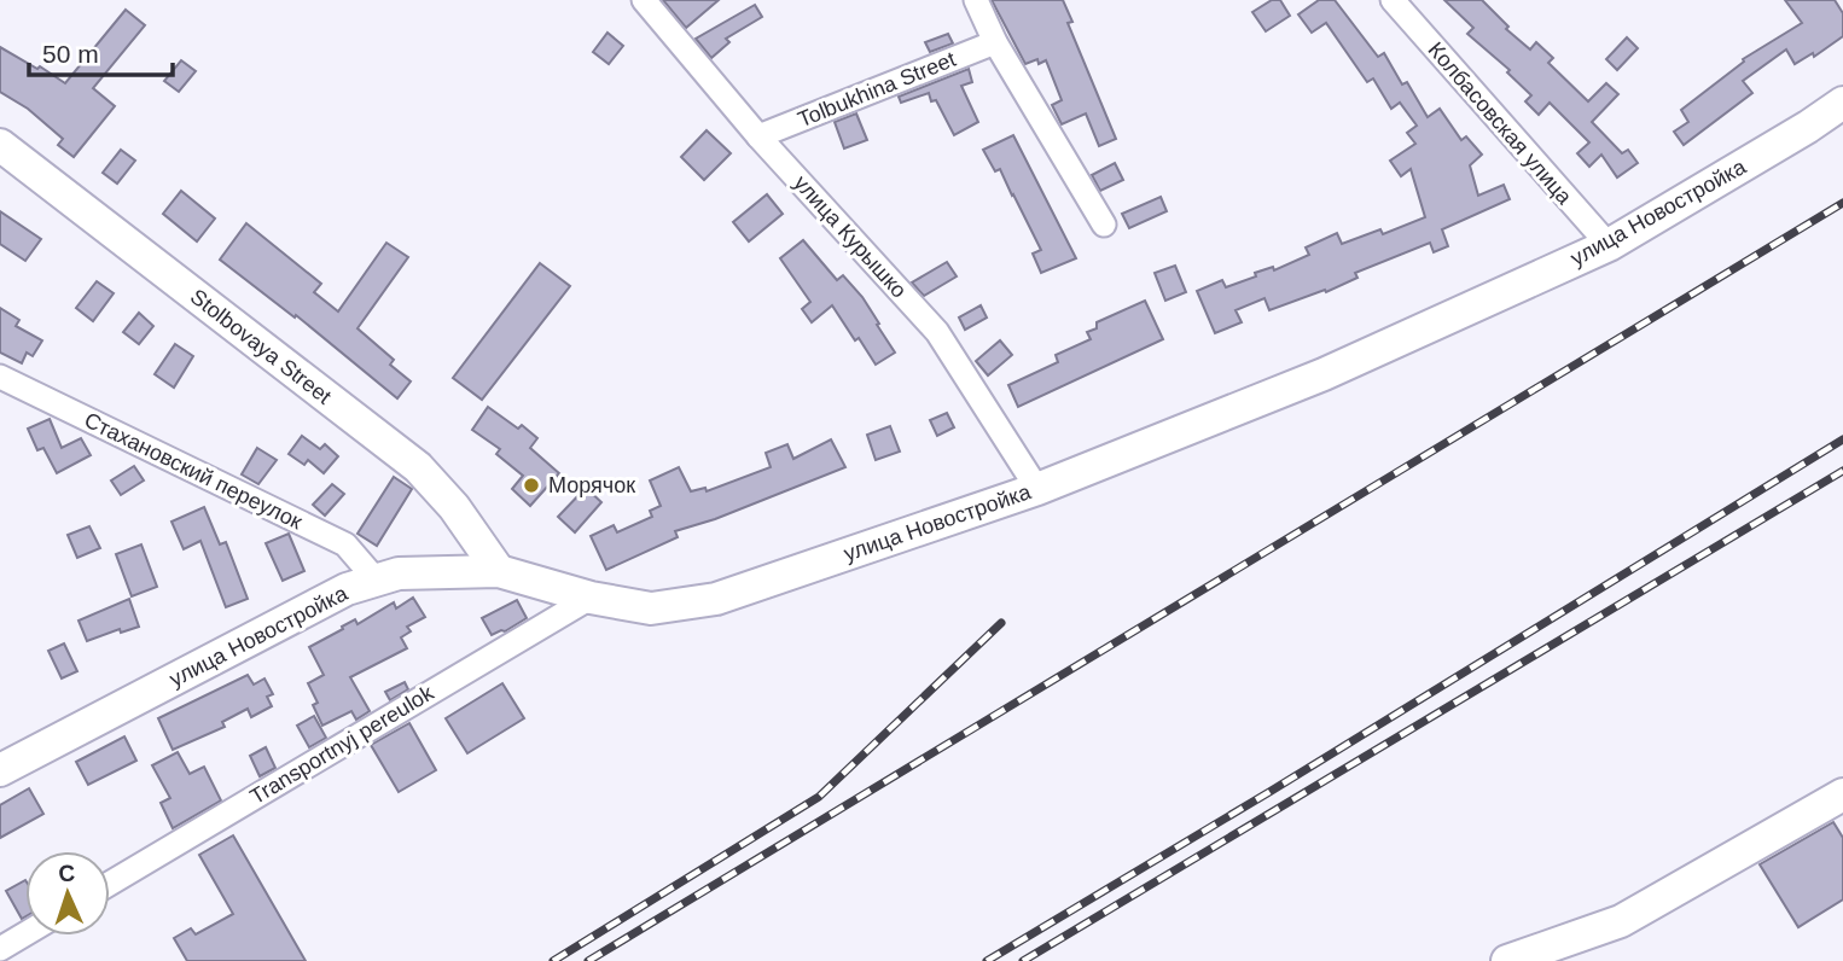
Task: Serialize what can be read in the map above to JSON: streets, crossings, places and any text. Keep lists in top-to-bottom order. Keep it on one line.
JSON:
{"streets":{"main road":["улица Новостройка","Stolbovaya Street"],"street":["Tolbukhina Street","Колбасовская улица","улица Курышко","Стахановский переулок","Transportnyj pereulok"]},"crossings":[["Tolbukhina Street","улица Курышко"],["Колбасовская улица","улица Новостройка"],["улица Новостройка","улица Курышко"],["улица Новостройка","Stolbovaya Street"],["улица Новостройка","Стахановский переулок"],["улица Новостройка","Transportnyj pereulok"]],"places":["Морячок"],"scale_bar":"50 m","north":"top"}
